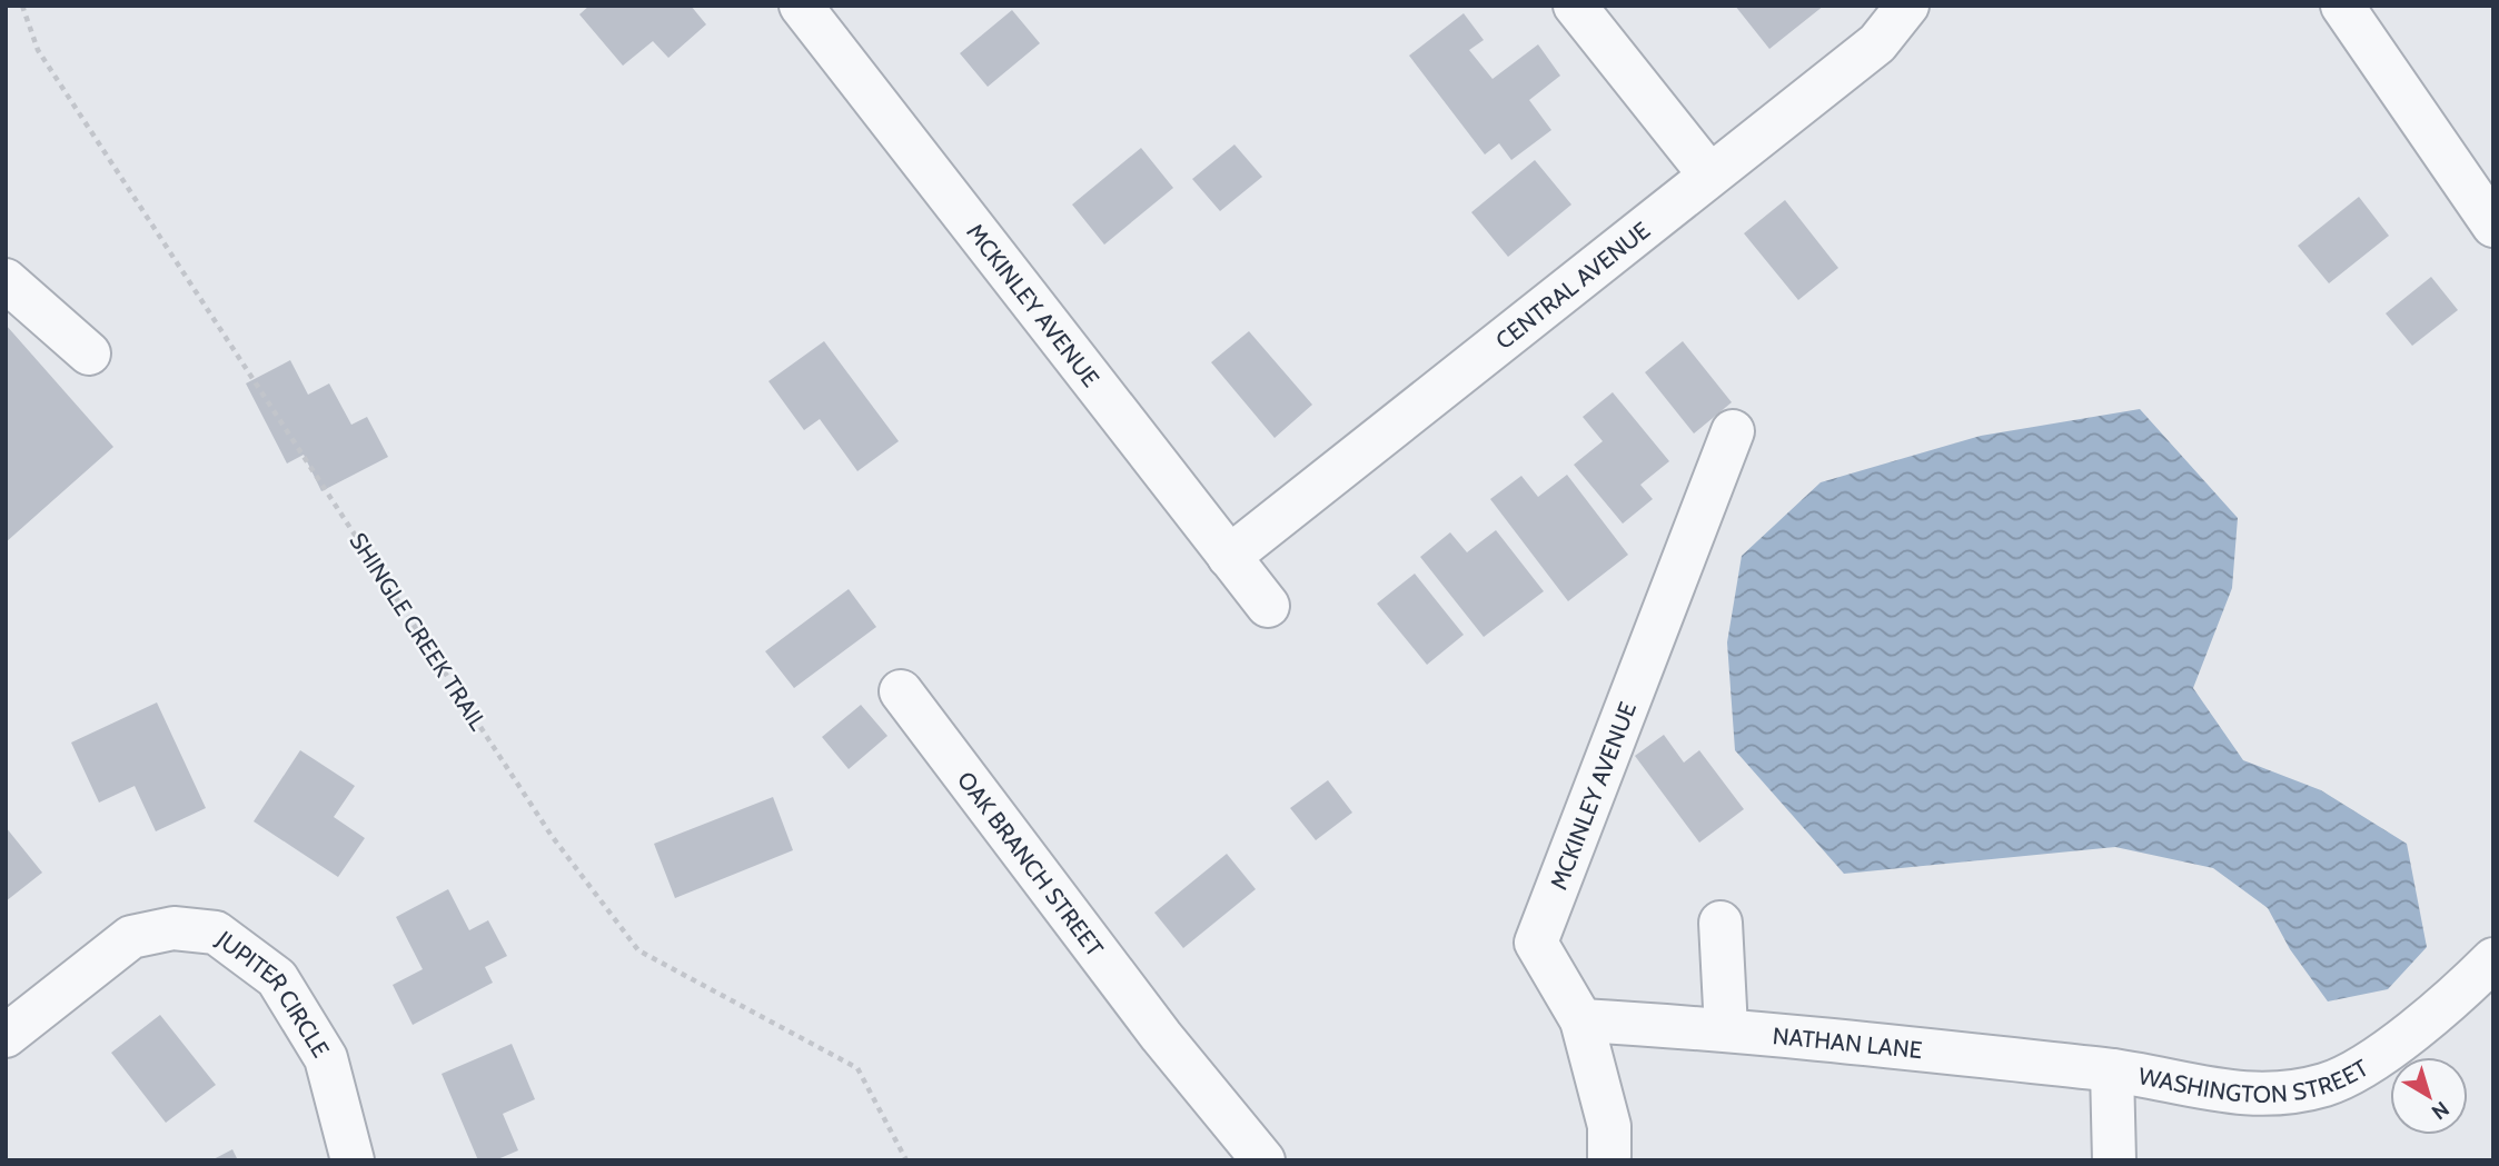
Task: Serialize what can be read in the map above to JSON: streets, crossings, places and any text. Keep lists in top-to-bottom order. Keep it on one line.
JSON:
{"streets":{"street":["CENTRAL AVENUE","MCKINLEY AVENUE","OAK BRANCH STREET","JUPITER CIRCLE","NATHAN LANE","WASHINGTON STREET"],"path":["SHINGLE CREEK TRAIL"]},"crossings":[["CENTRAL AVENUE","MCKINLEY AVENUE"],["MCKINLEY AVENUE","NATHAN LANE"],["NATHAN LANE","WASHINGTON STREET"]],"north":"bottom right"}
